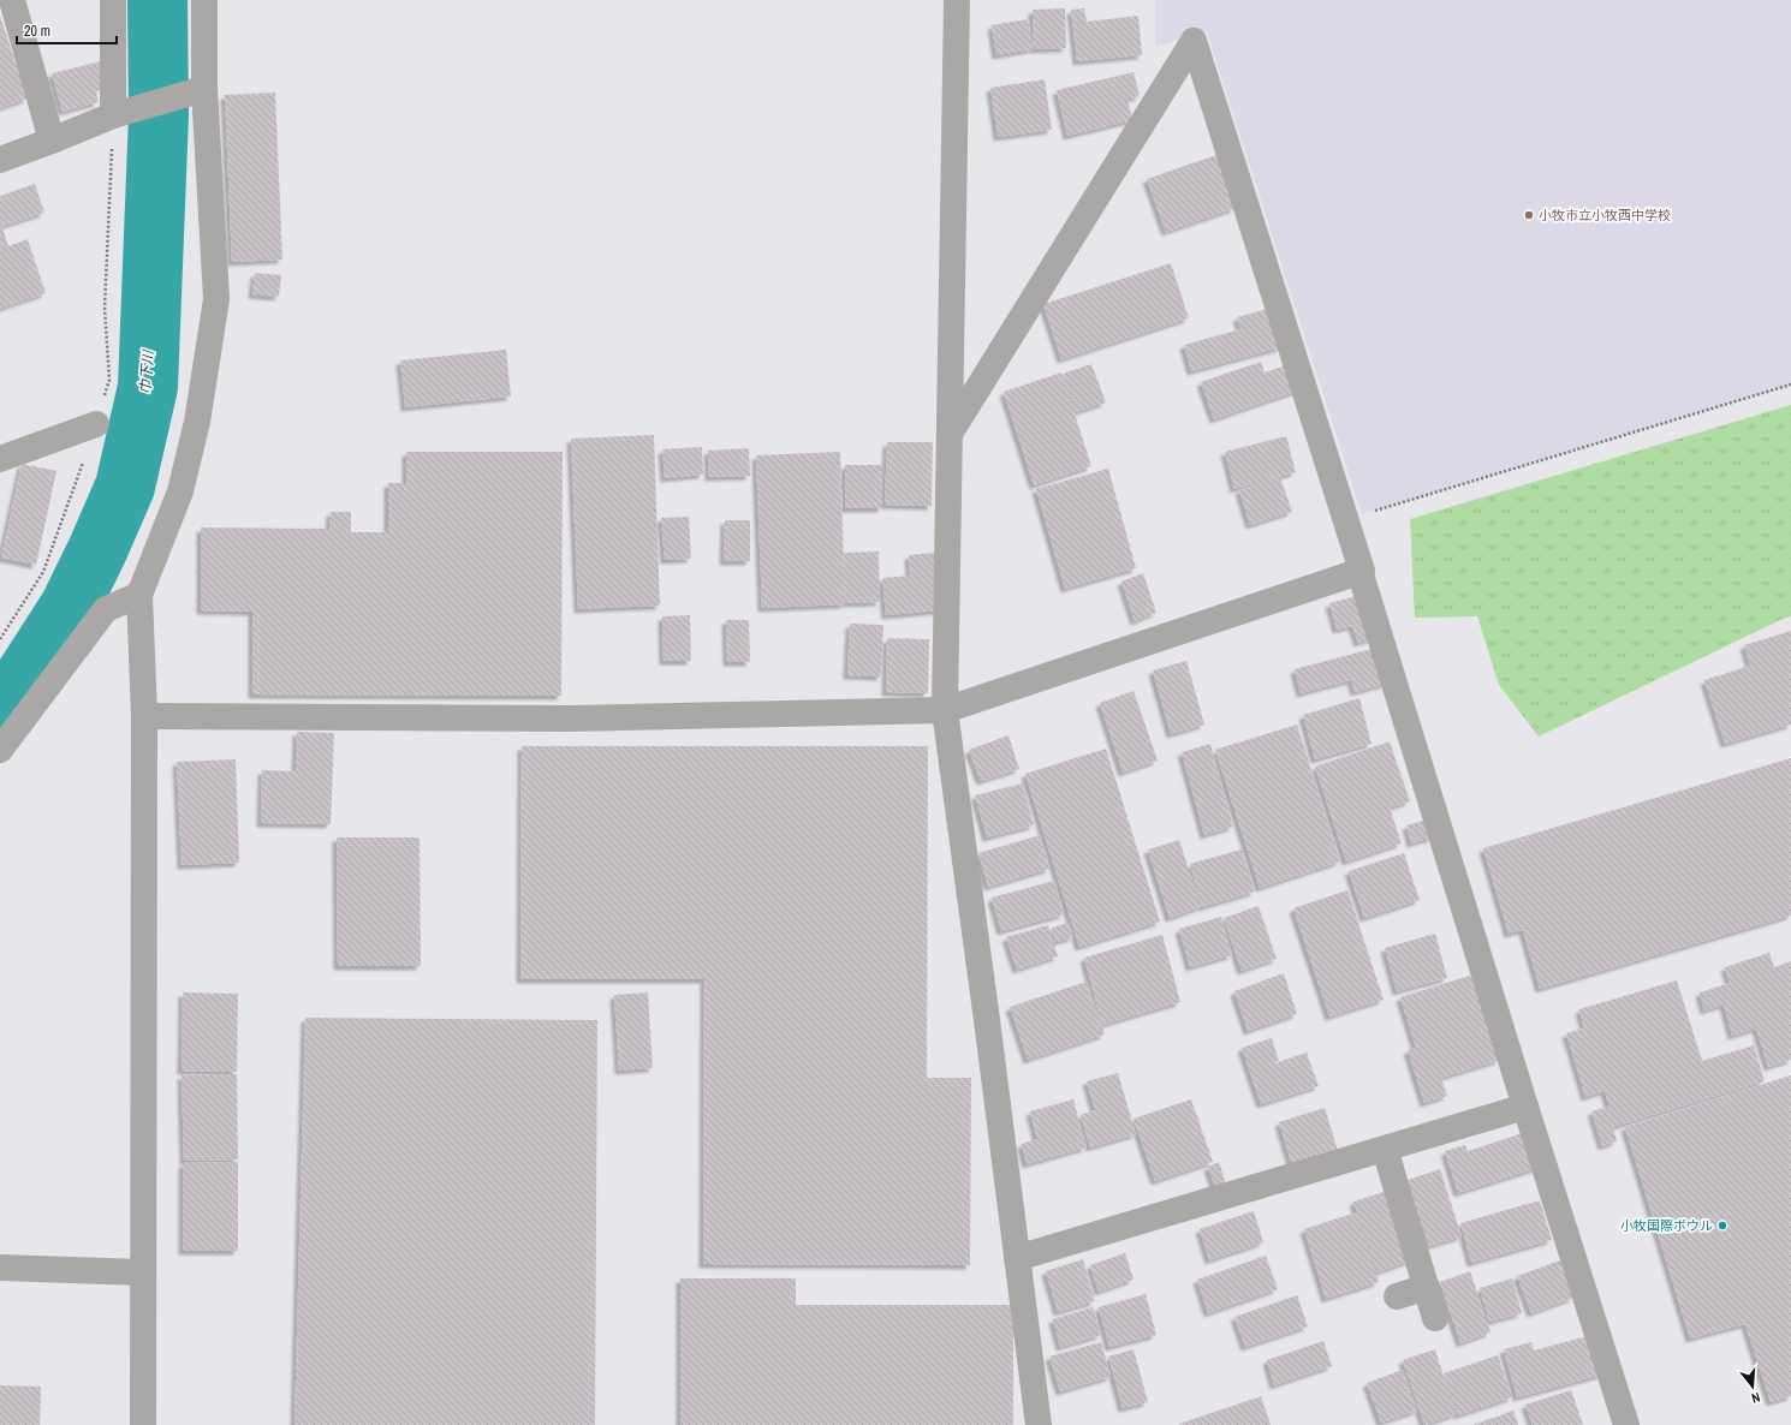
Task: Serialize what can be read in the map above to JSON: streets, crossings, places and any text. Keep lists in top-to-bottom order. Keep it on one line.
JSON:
{"water":["巾下川"],"places":["小牧市立小牧西中学校","小牧国際ボウル"],"scale_bar":"20 m","north":"bottom"}
